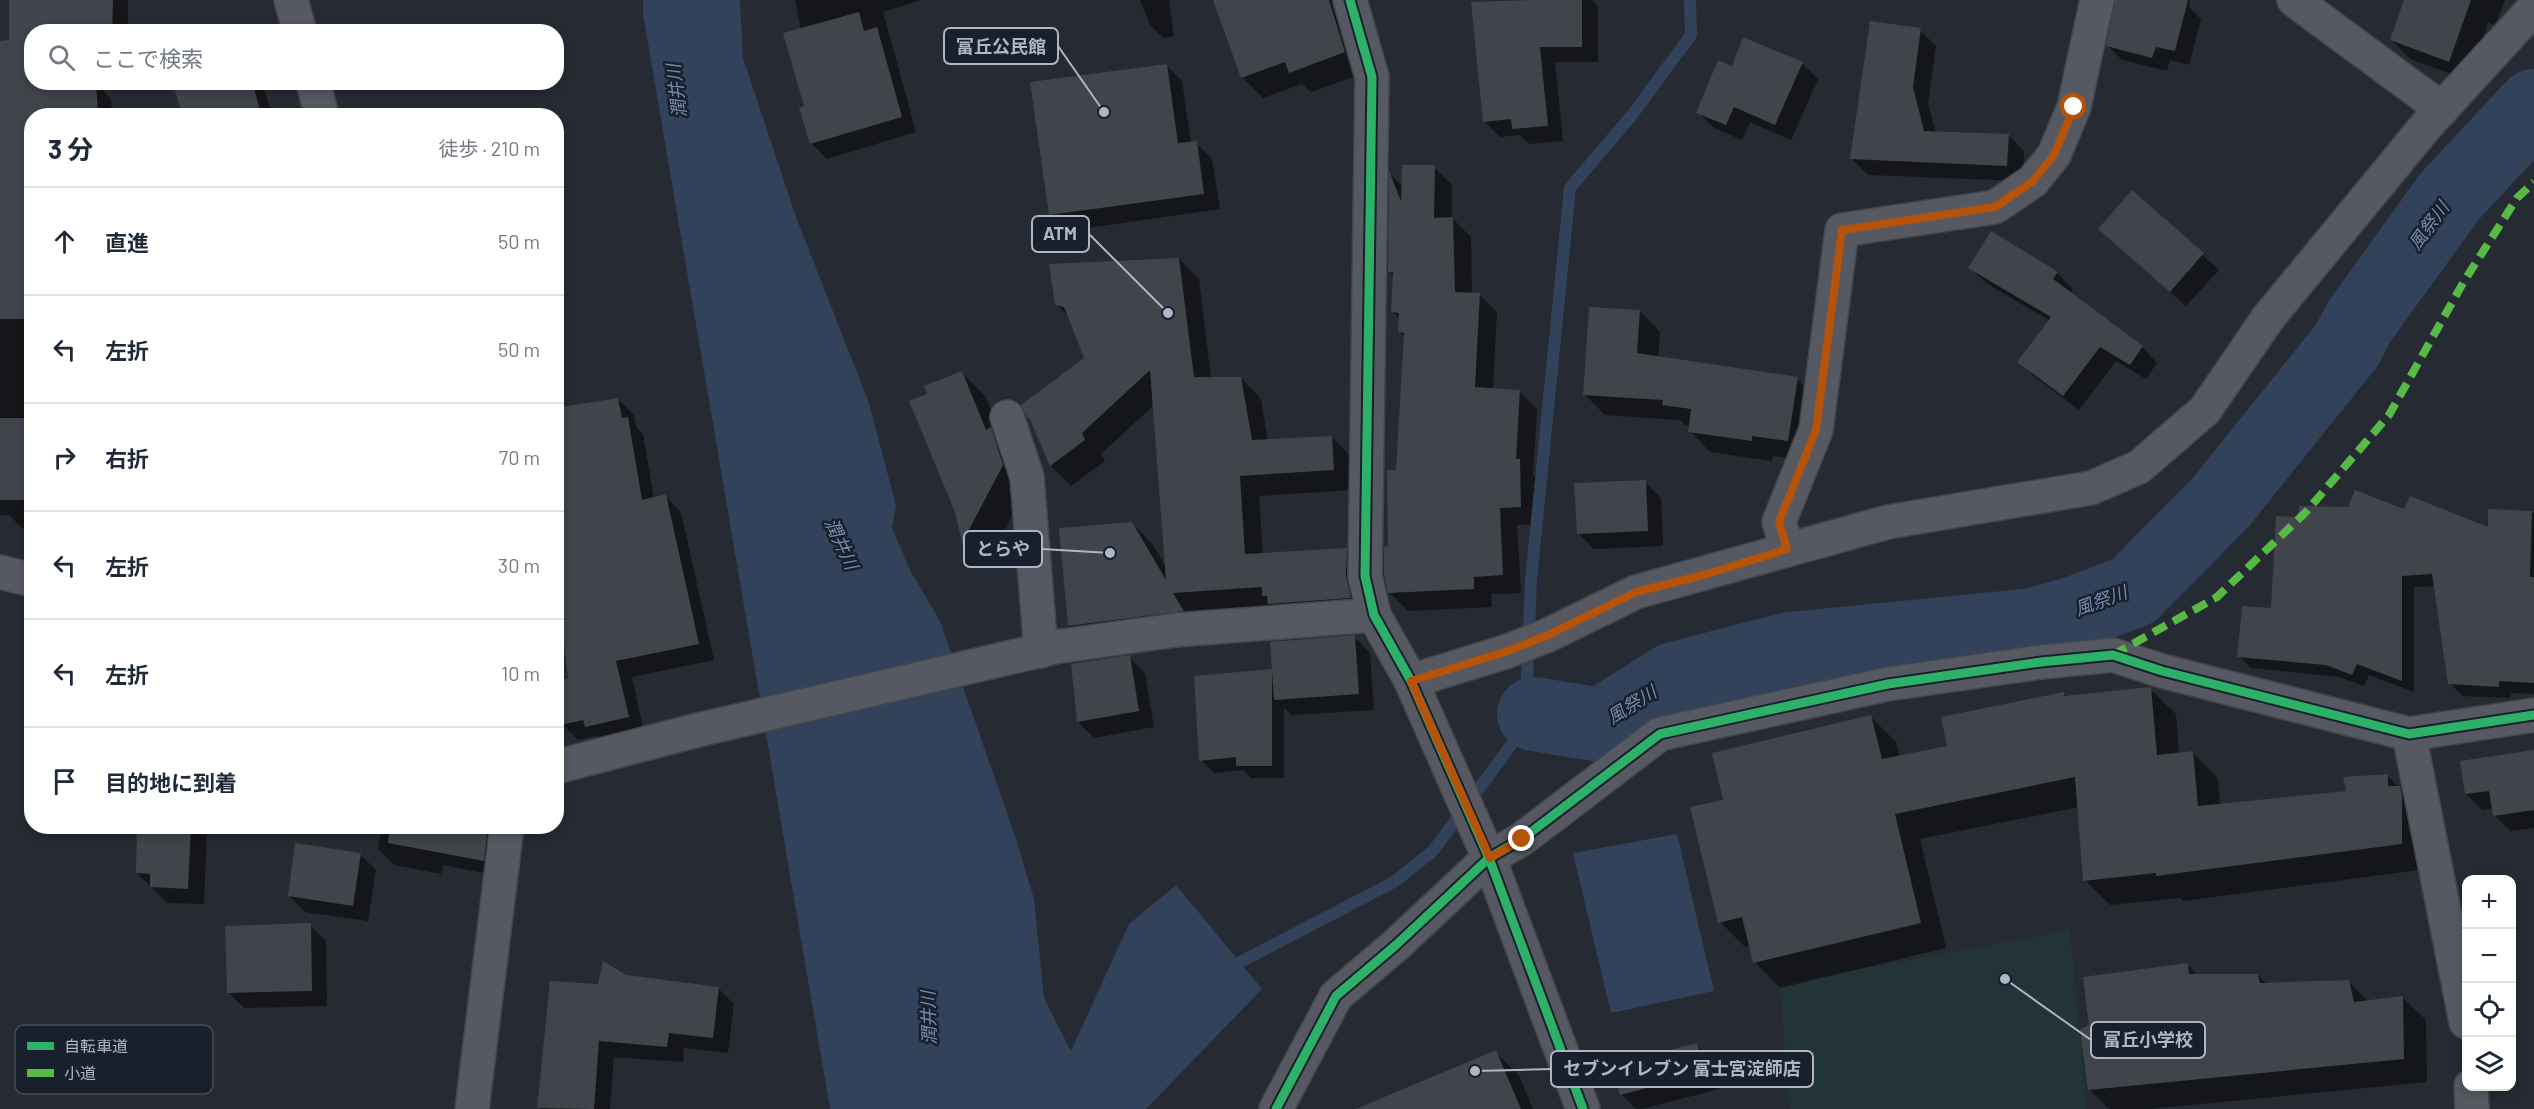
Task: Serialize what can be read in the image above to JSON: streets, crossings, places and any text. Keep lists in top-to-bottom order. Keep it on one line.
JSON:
{"water":["潤井川","風祭川"],"places":["富丘公民館","ATM","とらや","富丘小学校","セブンイレブン 富士宮淀師店"],"legend":["自転車道","小道"],"page":{"search":"ここで検索","heading":["3 分","徒歩 · 210 m"],"list":[["直進","50 m"],["左折","50 m"],["右折","70 m"],["左折","30 m"],["左折","10 m"],"目的地に到着"],"map_buttons":["+","−"]}}
